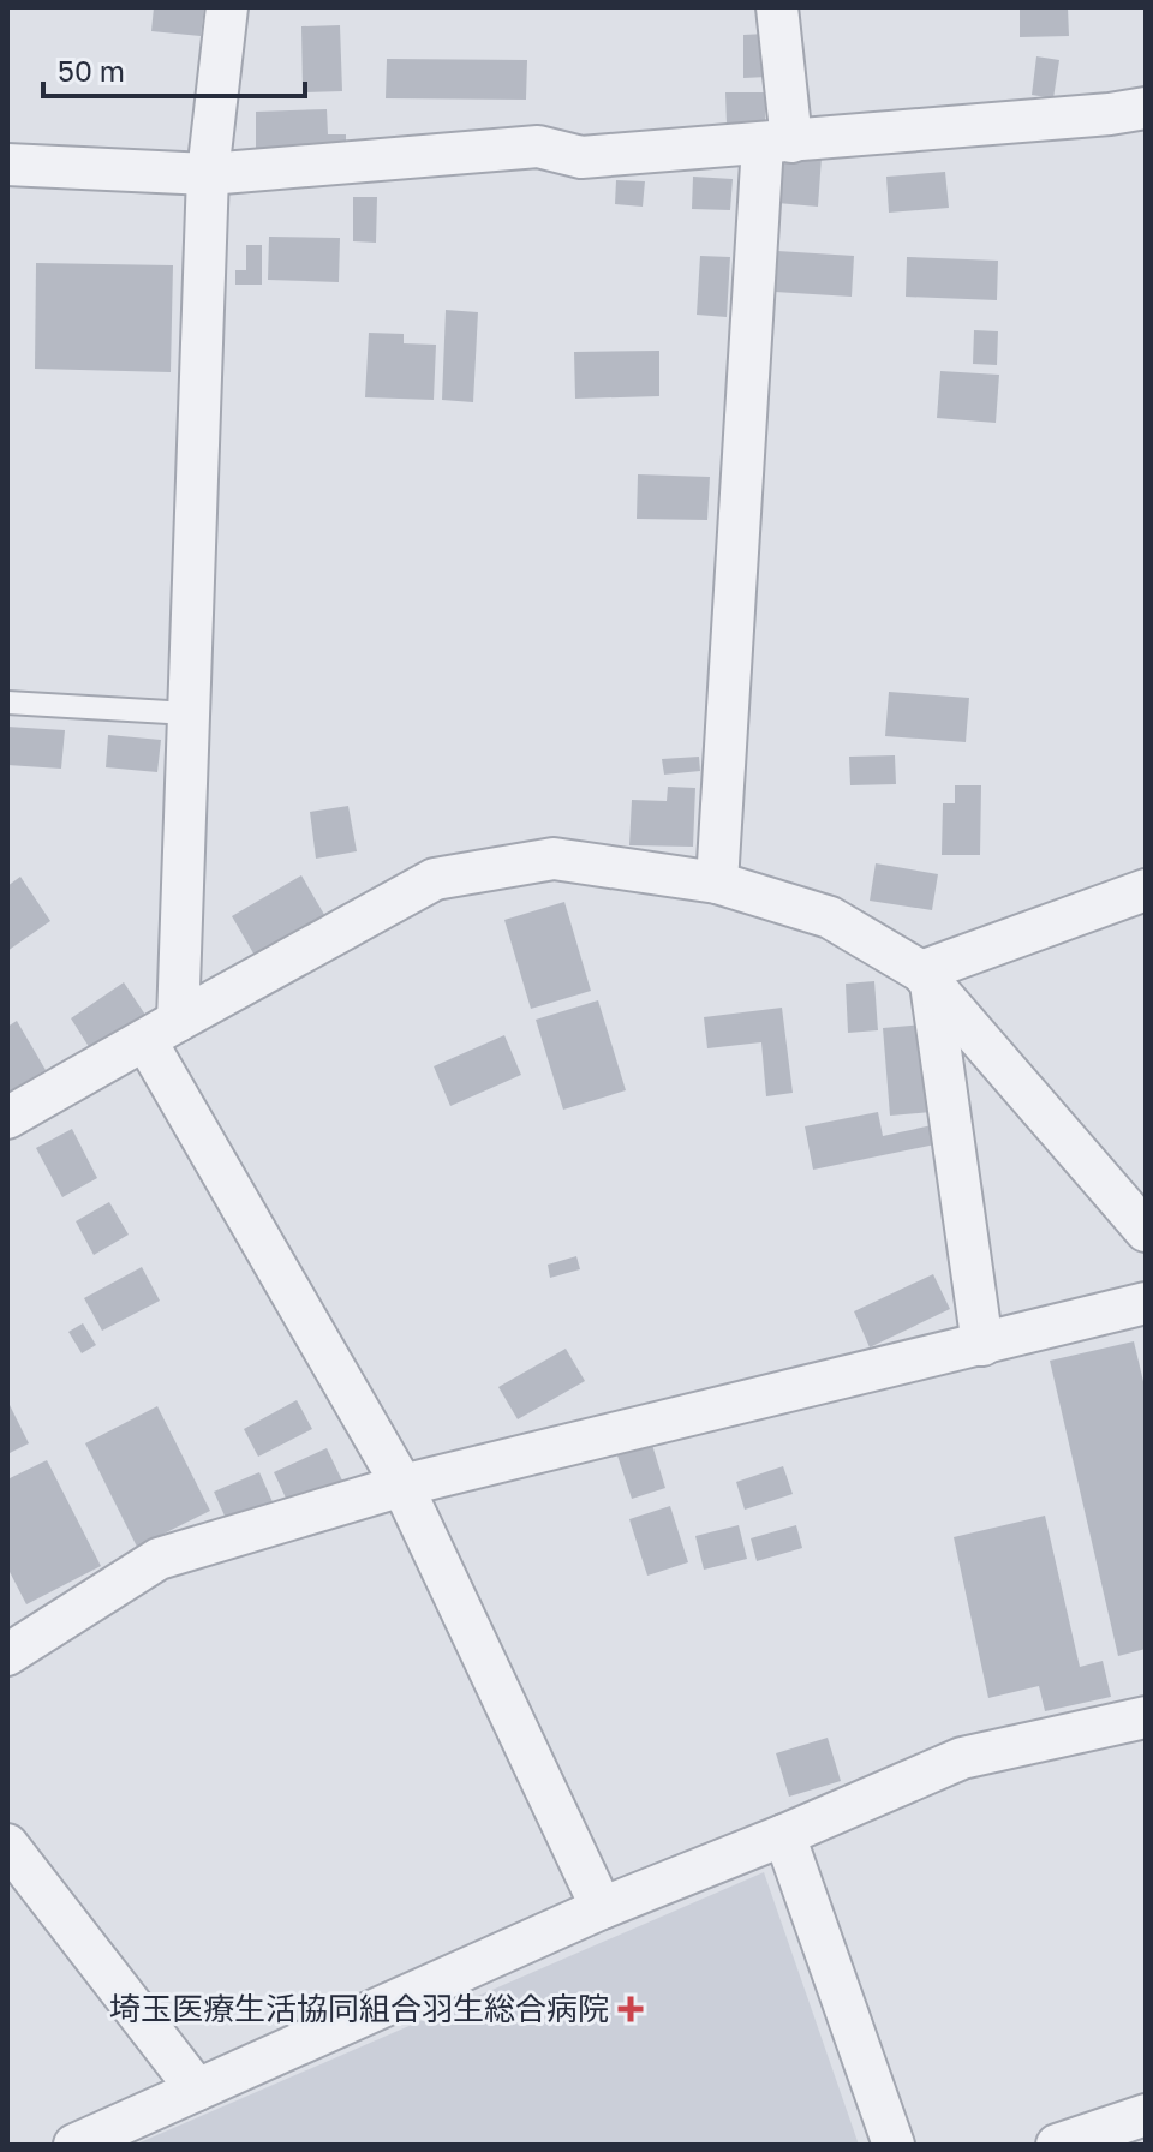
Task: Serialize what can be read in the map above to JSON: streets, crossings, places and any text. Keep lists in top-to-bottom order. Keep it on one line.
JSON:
{"places":{"health":["埼玉医療生活協同組合羽生総合病院"]},"scale_bar":"50 m"}
